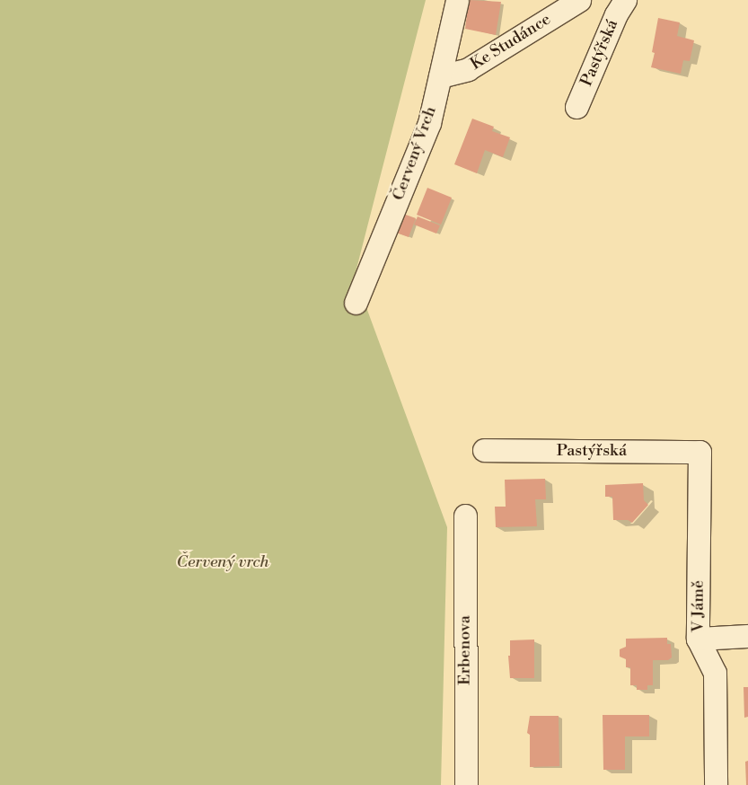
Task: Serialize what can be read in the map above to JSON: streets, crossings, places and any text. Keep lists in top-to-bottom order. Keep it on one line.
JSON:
{"streets":{"street":["Ke Studánce","Pastýřská","Červený Vrch","V Jámě","Erbenova"]},"crossings":[["Ke Studánce","Červený Vrch"],["Pastýřská","V Jámě"]],"parks":["Červený vrch"]}
